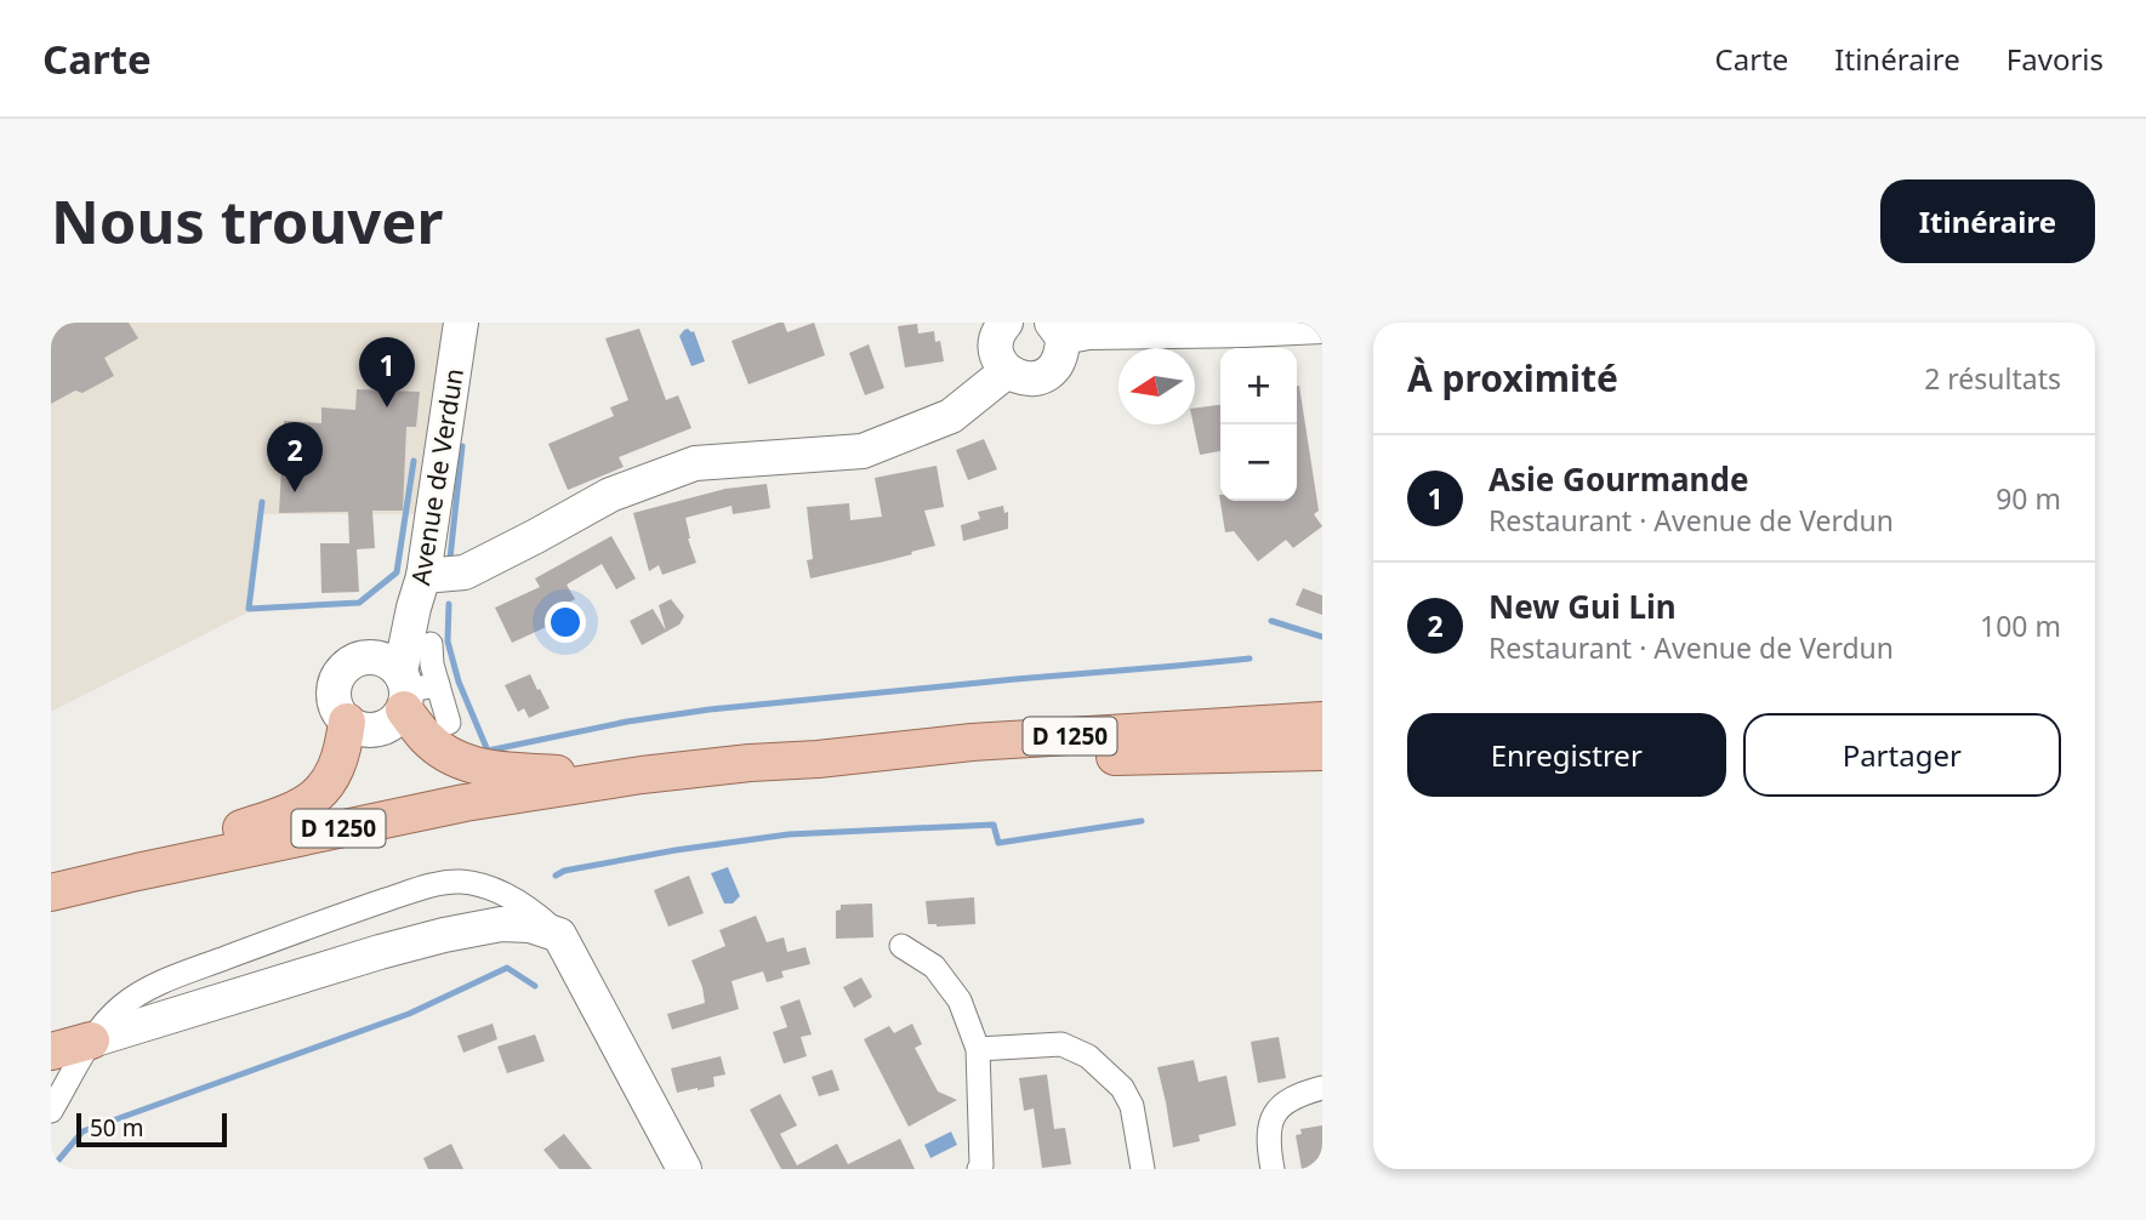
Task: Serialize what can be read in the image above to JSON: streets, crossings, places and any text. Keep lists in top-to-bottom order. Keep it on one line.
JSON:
{"streets":{"main road":["D 1250"],"street":["Avenue de Verdun"]},"scale_bar":"50 m","north":"left","page":{"header":"Carte","nav":["Carte","Itinéraire","Favoris"],"buttons":["Itinéraire",["Enregistrer","Partager"]],"title":"Nous trouver","heading":["À proximité","2 résultats"],"pins":["1","2"],"map_buttons":["+","−"],"list":[{"mark":"1","name":"Asie Gourmande","note":"Restaurant · Avenue de Verdun","value":"90 m"},{"mark":"2","name":"New Gui Lin","note":"Restaurant · Avenue de Verdun","value":"100 m"}],"scale":"50 m"}}
